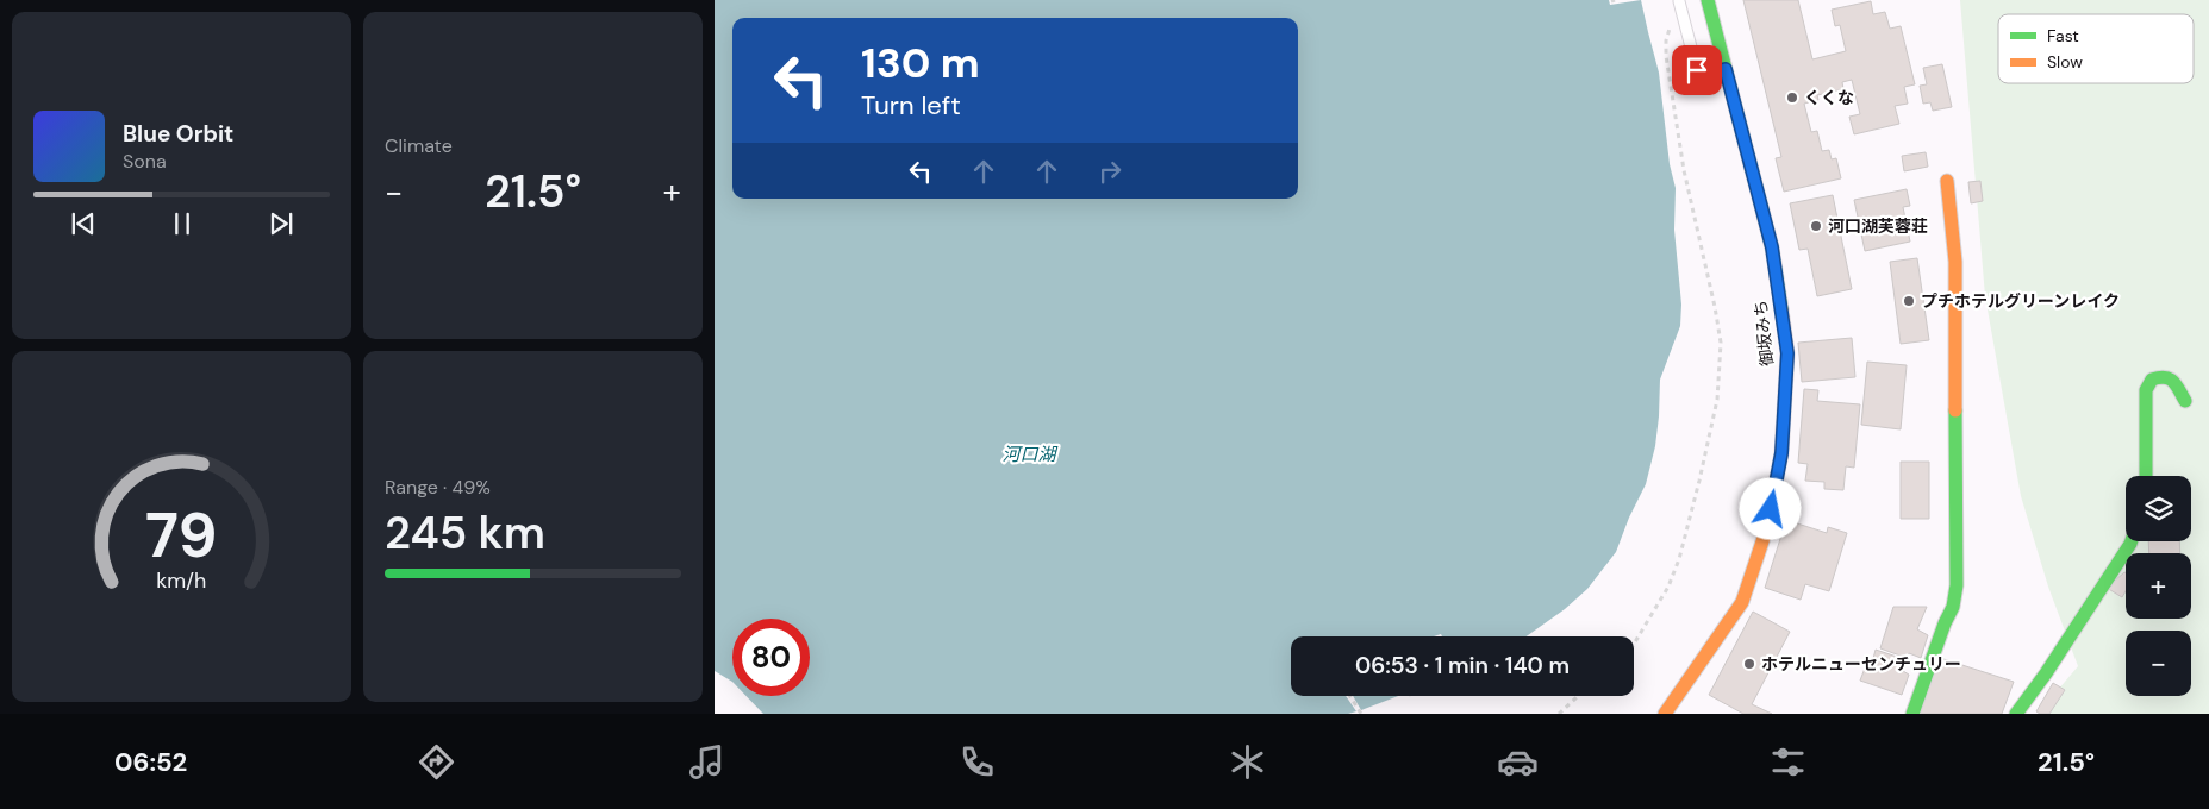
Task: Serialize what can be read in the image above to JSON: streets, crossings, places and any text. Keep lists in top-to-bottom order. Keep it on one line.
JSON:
{"streets":{"main road":["御坂みち"]},"water":["河口湖"],"places":["くくな","河口湖芙蓉荘","プチホテルグリーンレイク","ホテルニューセンチュリー"],"legend":["Fast","Slow"],"page":{"tile":["Climate",["Range · 49%","245 km"]],"turn":["130 m","Turn left"],"song":["Blue Orbit","Sona"],"heat":["−","21.5°","+"],"map_buttons":["+","−"],"limit":"80","trip":"06:53 · 1 min · 140 m","tabs":["06:52","21.5°"],"gauge":["79","km/h"]}}
